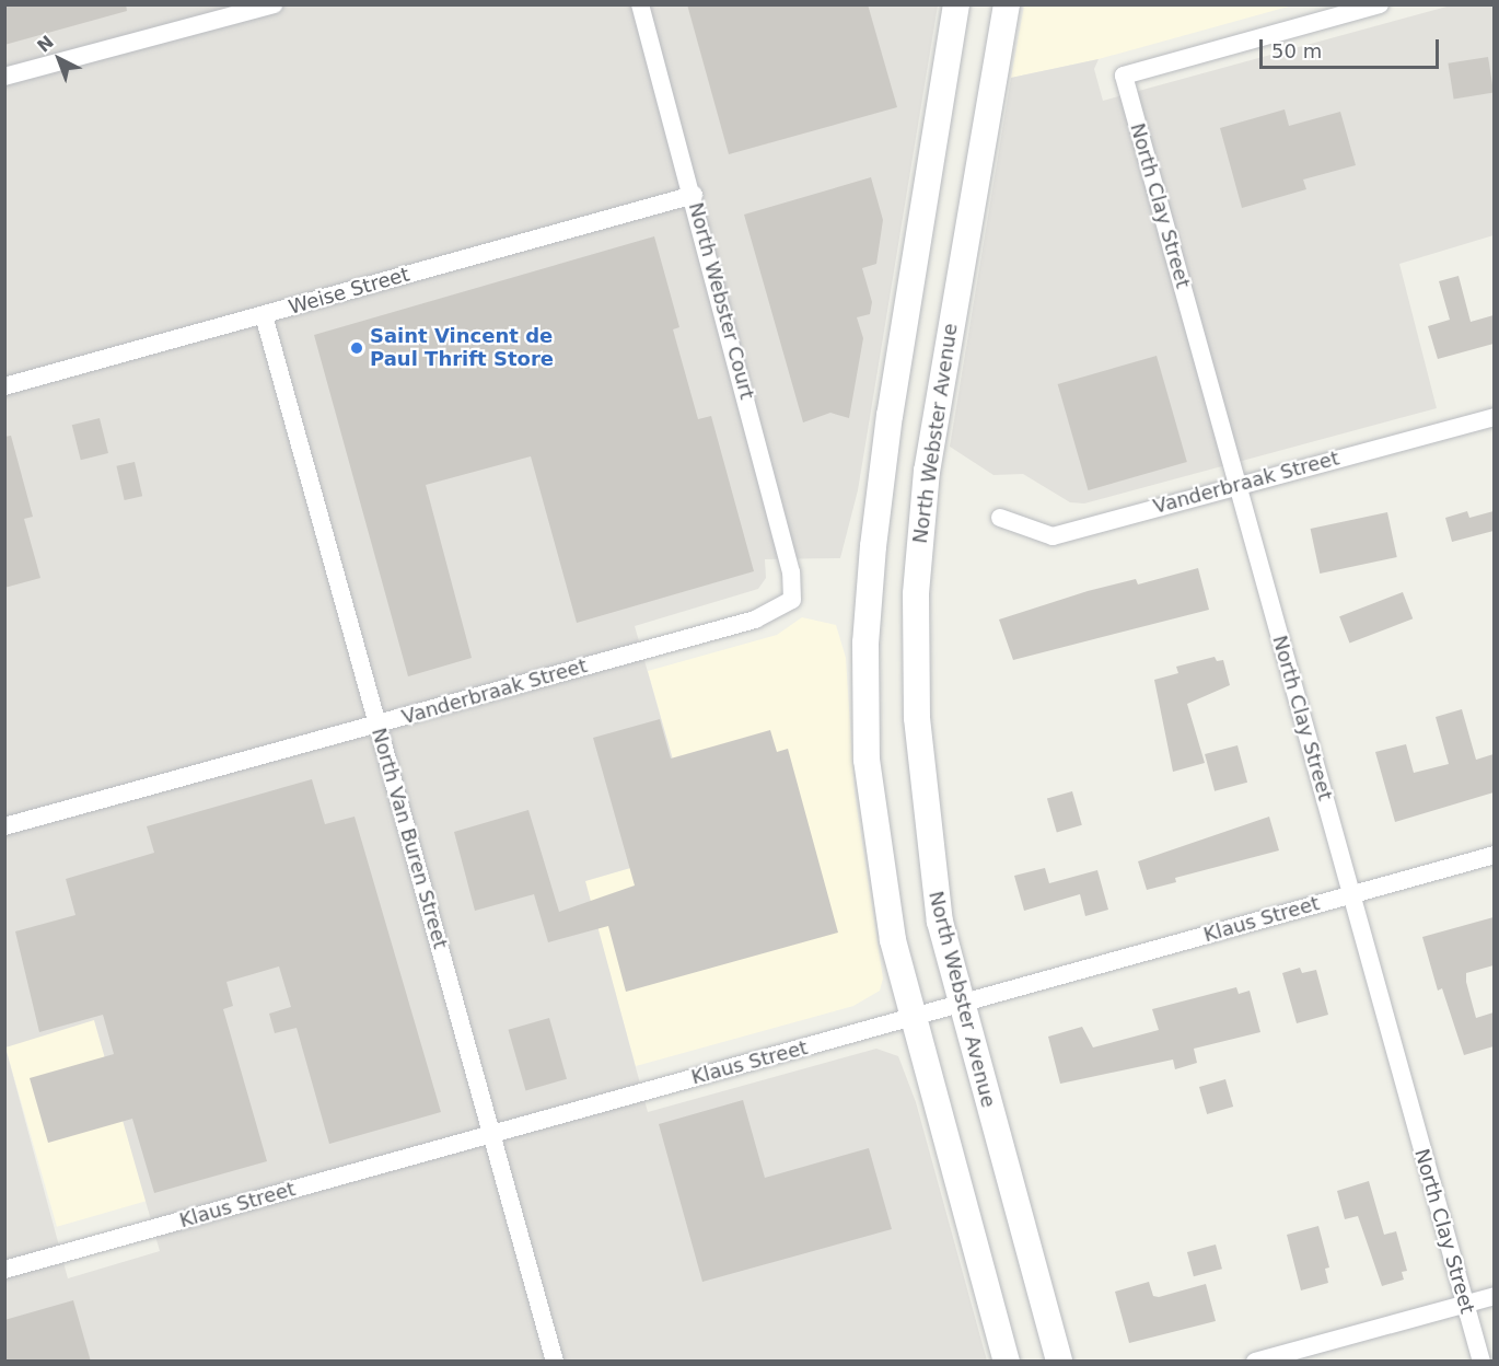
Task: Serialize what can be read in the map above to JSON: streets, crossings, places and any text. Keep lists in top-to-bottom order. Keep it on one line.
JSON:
{"streets":{"main road":["North Webster Avenue"],"street":["North Clay Street","Weise Street","North Webster Court","Vanderbraak Street","North Van Buren Street","Klaus Street"]},"crossings":[["North Clay Street","Vanderbraak Street"],["North Clay Street","Klaus Street"],["Weise Street","North Webster Court"],["Weise Street","North Van Buren Street"],["North Webster Court","Vanderbraak Street"],["North Webster Avenue","Klaus Street"],["Vanderbraak Street","North Van Buren Street"],["North Van Buren Street","Klaus Street"]],"places":["Saint Vincent de Paul Thrift Store"],"scale_bar":"50 m","north":"top left"}
